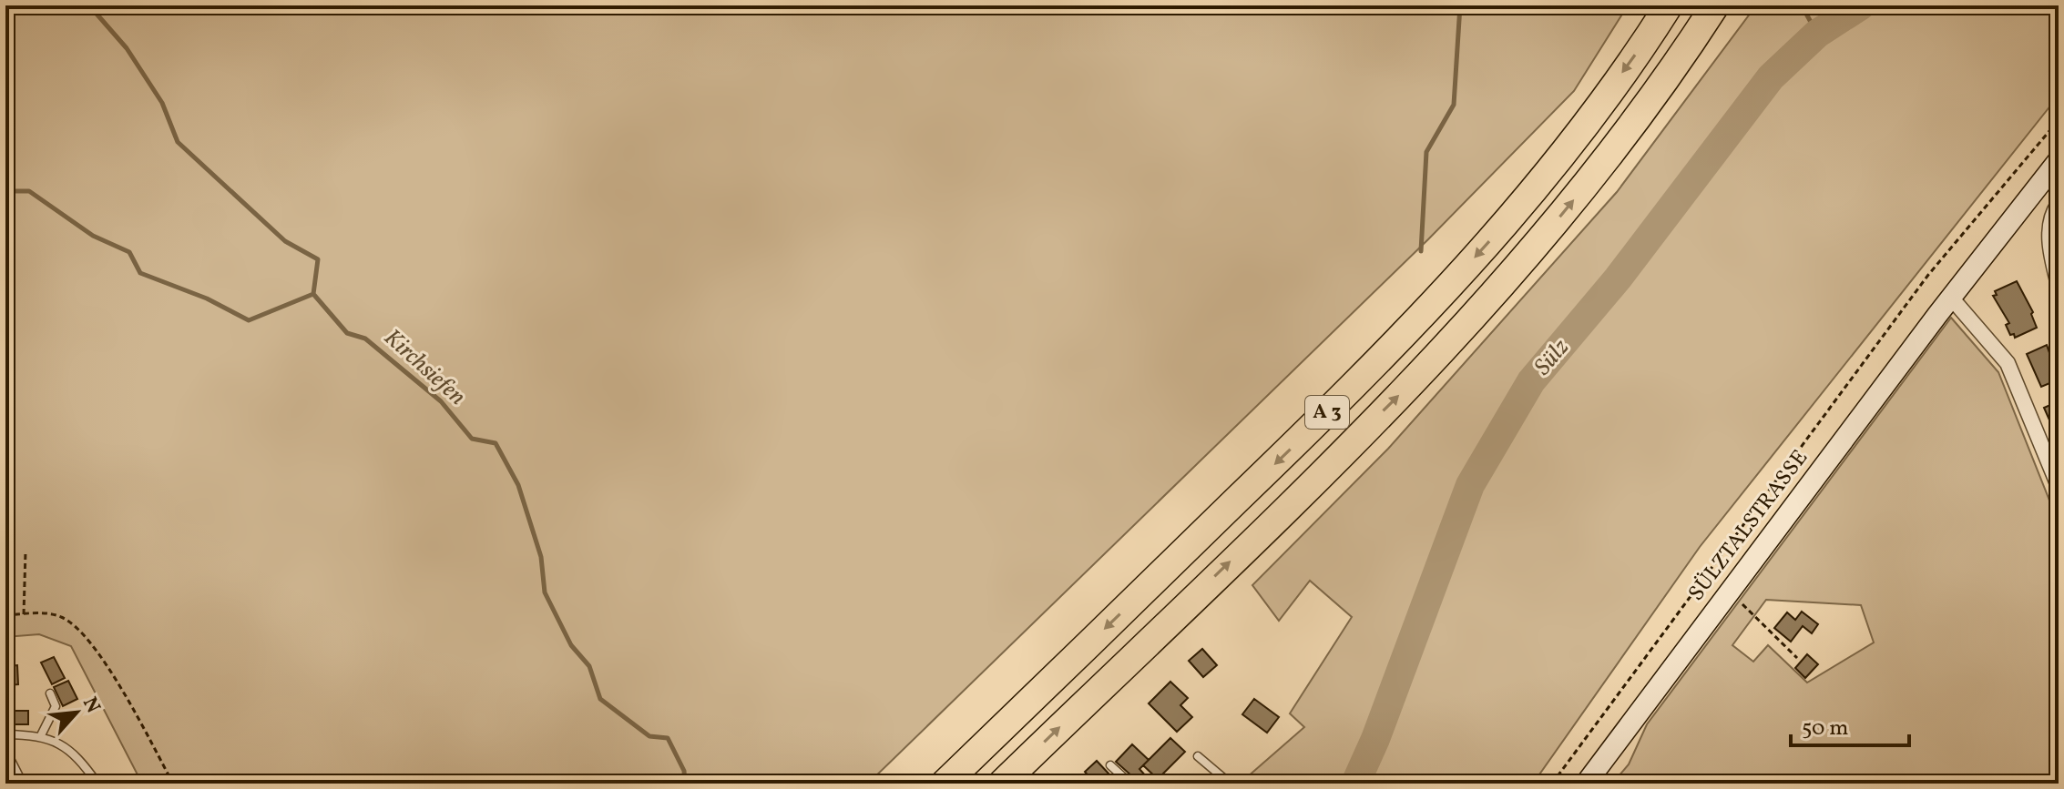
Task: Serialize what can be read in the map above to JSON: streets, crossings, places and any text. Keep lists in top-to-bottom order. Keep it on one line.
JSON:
{"streets":{"highway":["A 3"],"main road":["SÜLZTALSTRASSE"]},"water":["Sülz","Kirchsiefen"],"scale_bar":"50 m","north":"top right"}
